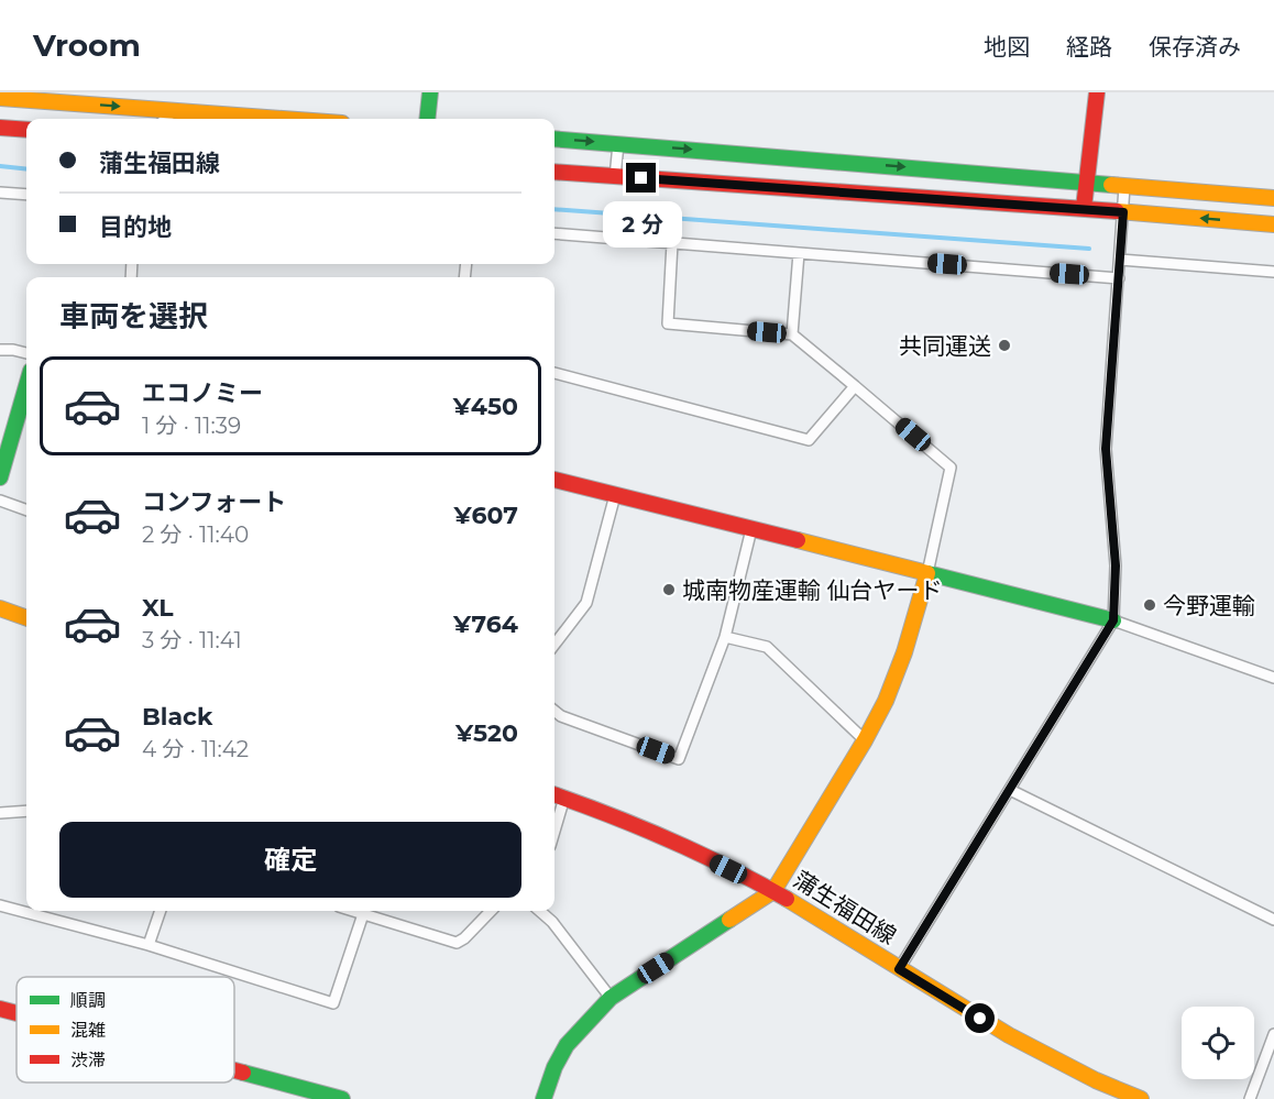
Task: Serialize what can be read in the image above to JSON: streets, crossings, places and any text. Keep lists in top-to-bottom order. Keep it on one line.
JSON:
{"streets":{"street":["蒲生福田線"]},"places":["共同運送","城南物産運輸 仙台ヤード","今野運輸"],"legend":["順調","混雑","渋滞"],"page":{"header":"Vroom","nav":["地図","経路","保存済み"],"banner":["蒲生福田線","目的地"],"bubble":"2 分","heading":"車両を選択","list":[{"name":"エコノミー","note":"1 分 · 11:39","value":"¥450"},{"name":"コンフォート","note":"2 分 · 11:40","value":"¥607"},{"name":"XL","note":"3 分 · 11:41","value":"¥764"},{"name":"Black","note":"4 分 · 11:42","value":"¥520"}],"buttons":"確定"}}
